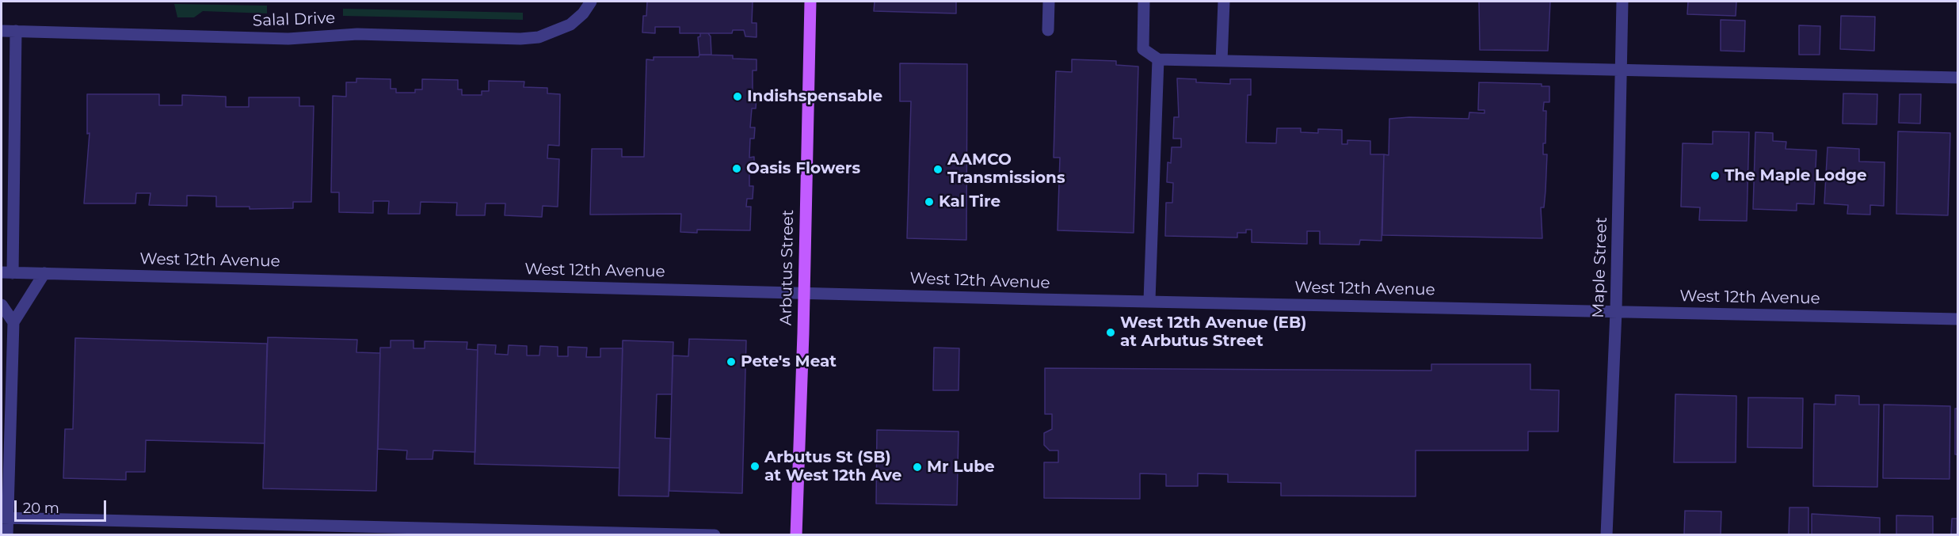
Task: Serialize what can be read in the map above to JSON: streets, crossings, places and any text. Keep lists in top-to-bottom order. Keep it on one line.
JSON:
{"streets":{"main road":["Arbutus Street"],"street":["Salal Drive","West 12th Avenue","Maple Street"]},"crossings":[["West 12th Avenue","Arbutus Street"],["West 12th Avenue","Maple Street"]],"places":["Indishspensable","Oasis Flowers","AAMCO Transmissions","The Maple Lodge","Kal Tire","West 12th Avenue (EB) at Arbutus Street","Pete's Meat","Arbutus St (SB) at West 12th Ave","Mr Lube"],"scale_bar":"20 m"}
